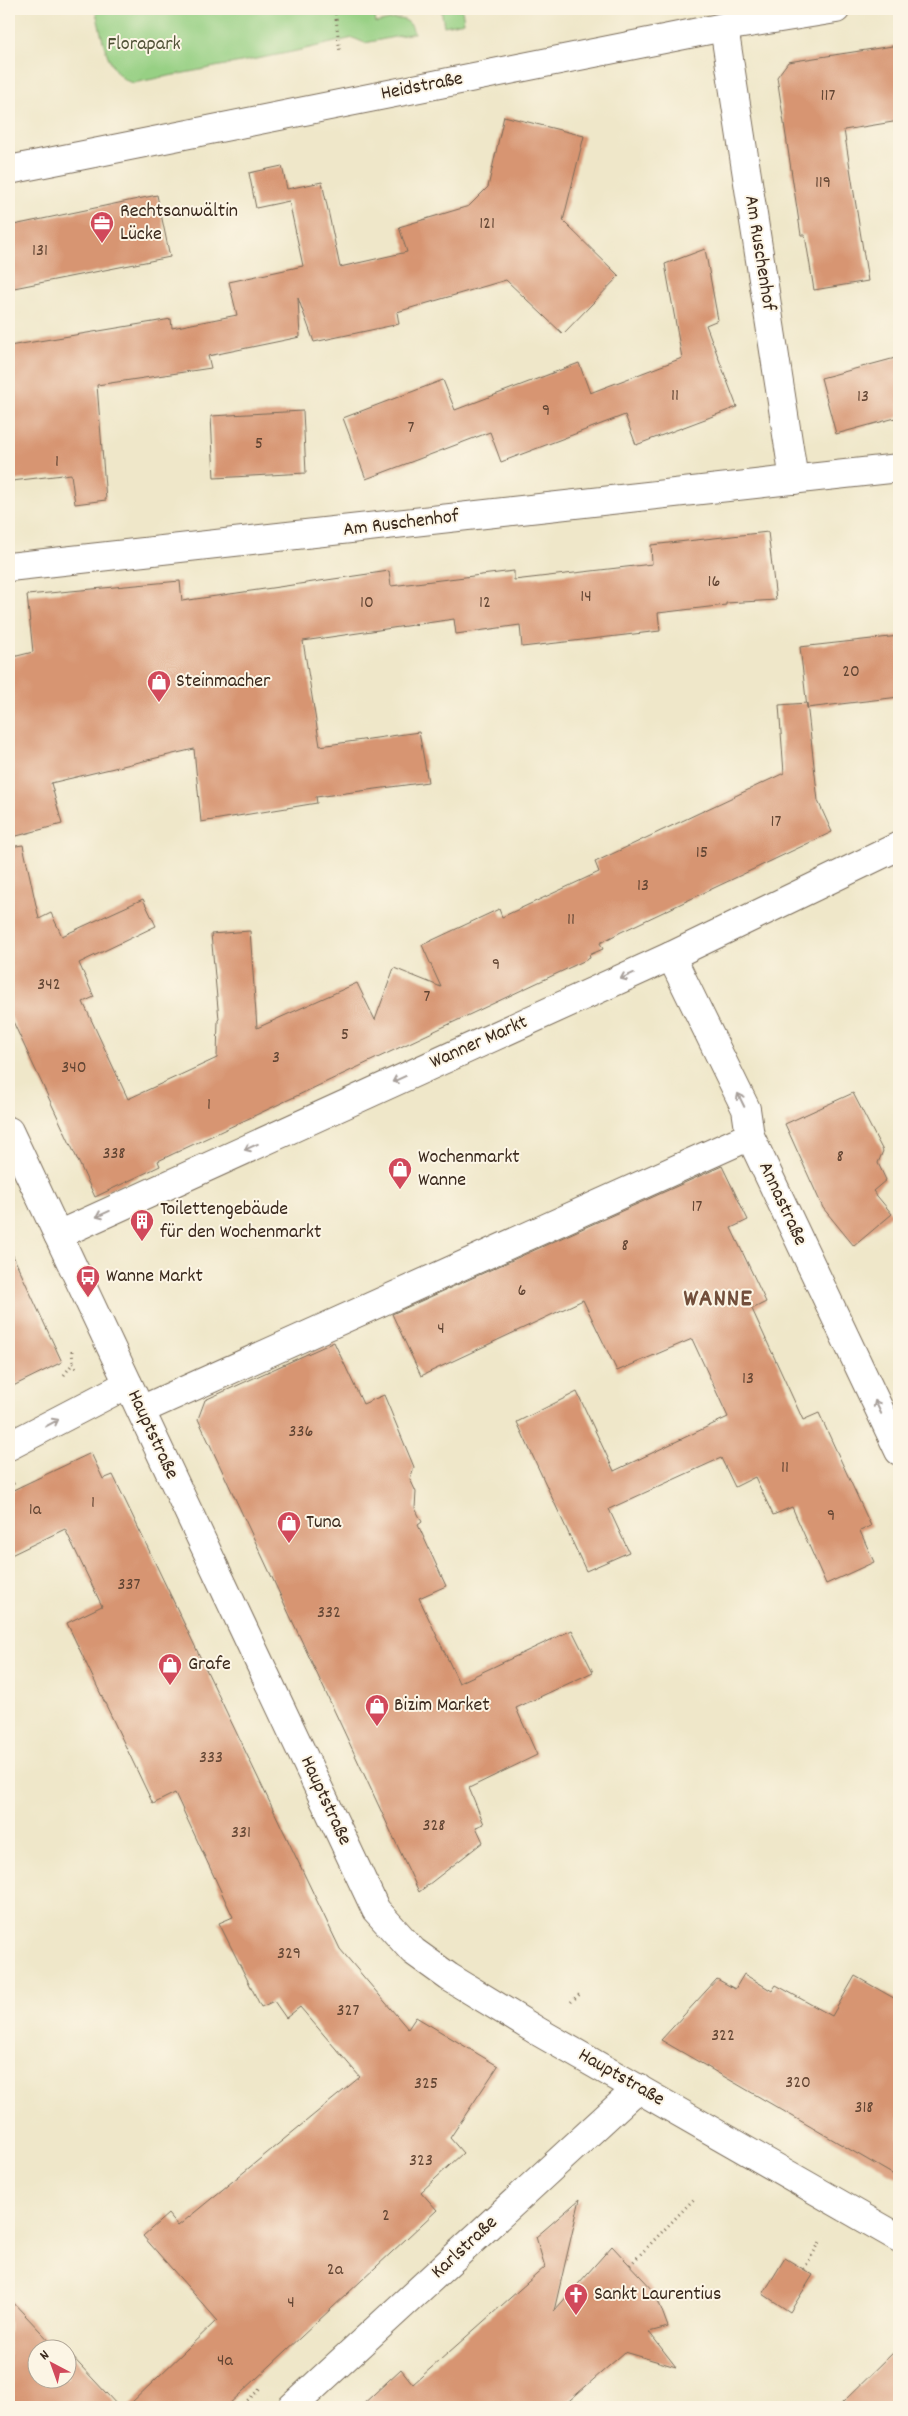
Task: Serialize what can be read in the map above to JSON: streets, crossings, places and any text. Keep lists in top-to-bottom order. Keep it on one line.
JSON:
{"streets":{"street":["Heidstraße","Am Ruschenhof","Wanner Markt","Annastraße","Hauptstraße","Karlstraße"]},"crossings":[["Heidstraße","Am Ruschenhof"],["Wanner Markt","Annastraße"],["Wanner Markt","Hauptstraße"],["Hauptstraße","Karlstraße"]],"one_way":["Annastraße"],"districts":["WANNE"],"parks":["Florapark"],"places":{"office":["Rechtsanwältin Lücke"],"shop":["Steinmacher","Wochenmarkt Wanne","Tuna","Grafe","Bizim Market"],"building":["Toilettengebäude für den Wochenmarkt"],"bus stop":["Wanne Markt"],"church":["Sankt Laurentius"]},"house_numbers":["117","119","121","131","11","13","9","7","5","1","16","14","10","12","20","17","15","13","11","9","342","7","5","3","340","1","338","8","17","8","6","4","13","336","11","1","1a","9","337","332","333","328","331","329","327","322","320","325","318","323","2","2a","4","4a"],"north":"top left"}
